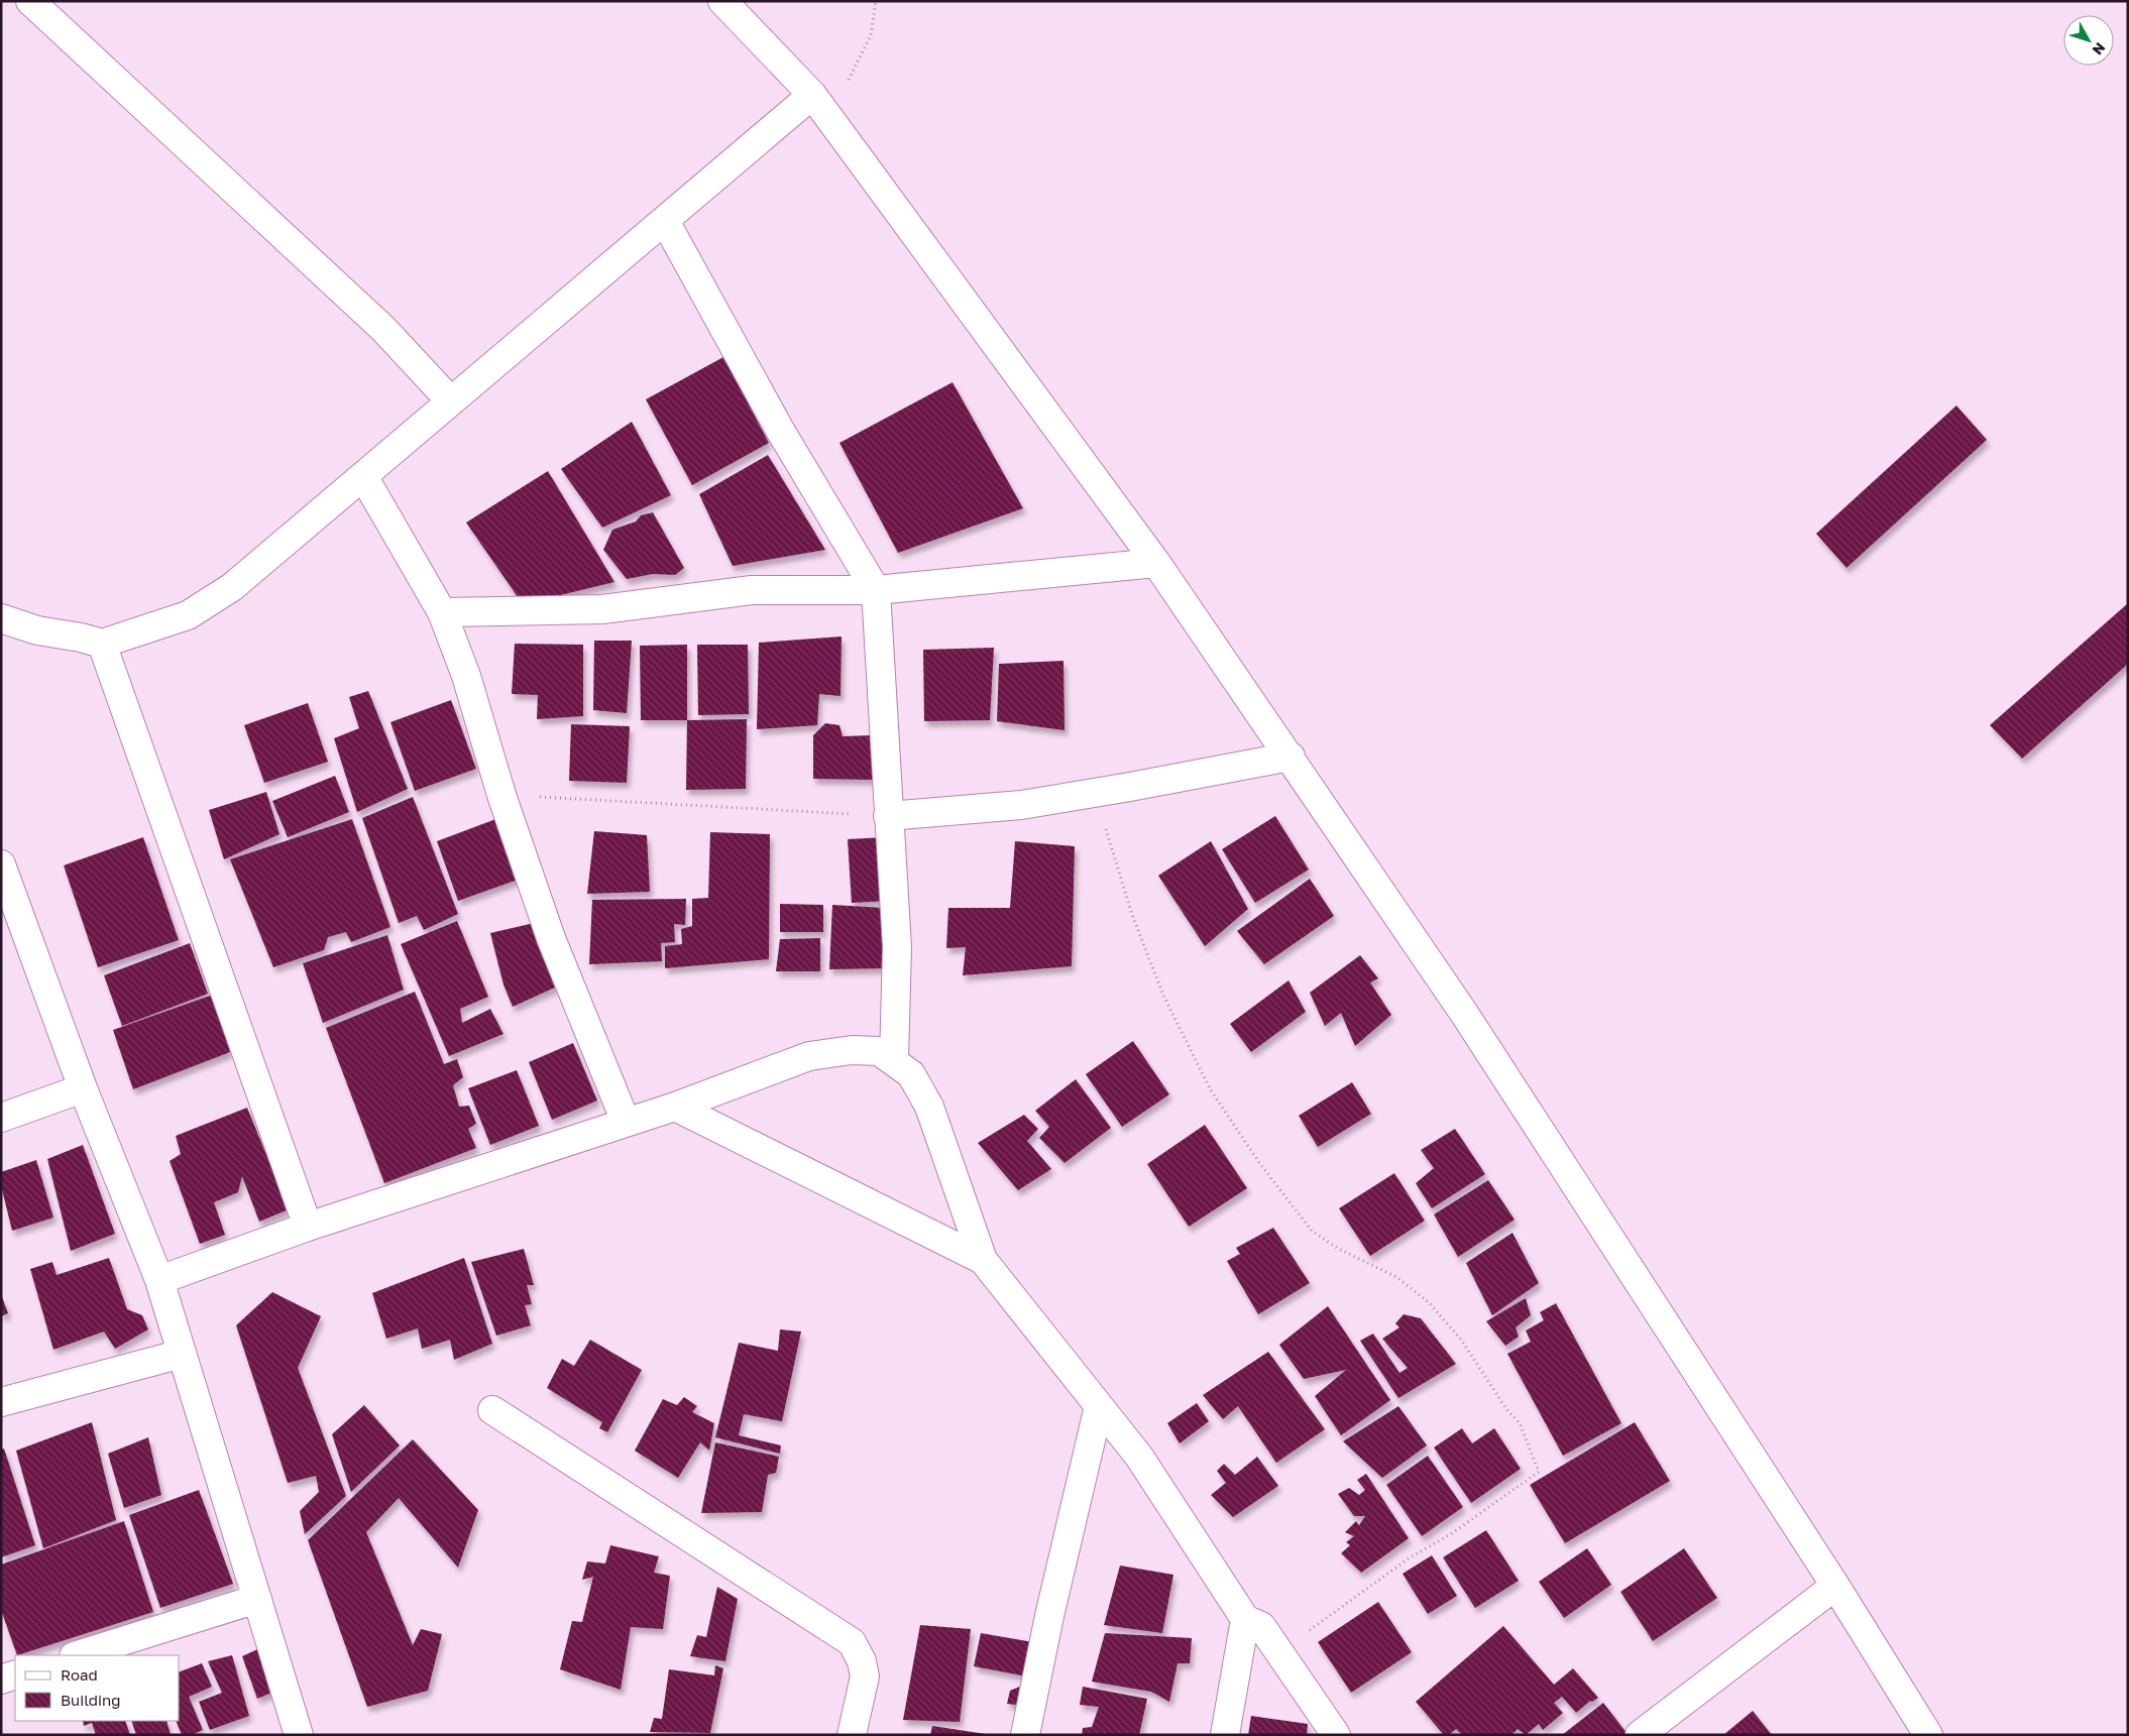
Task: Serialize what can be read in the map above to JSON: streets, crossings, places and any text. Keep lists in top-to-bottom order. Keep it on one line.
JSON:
{"legend":["Road","Building"],"north":"bottom right"}
